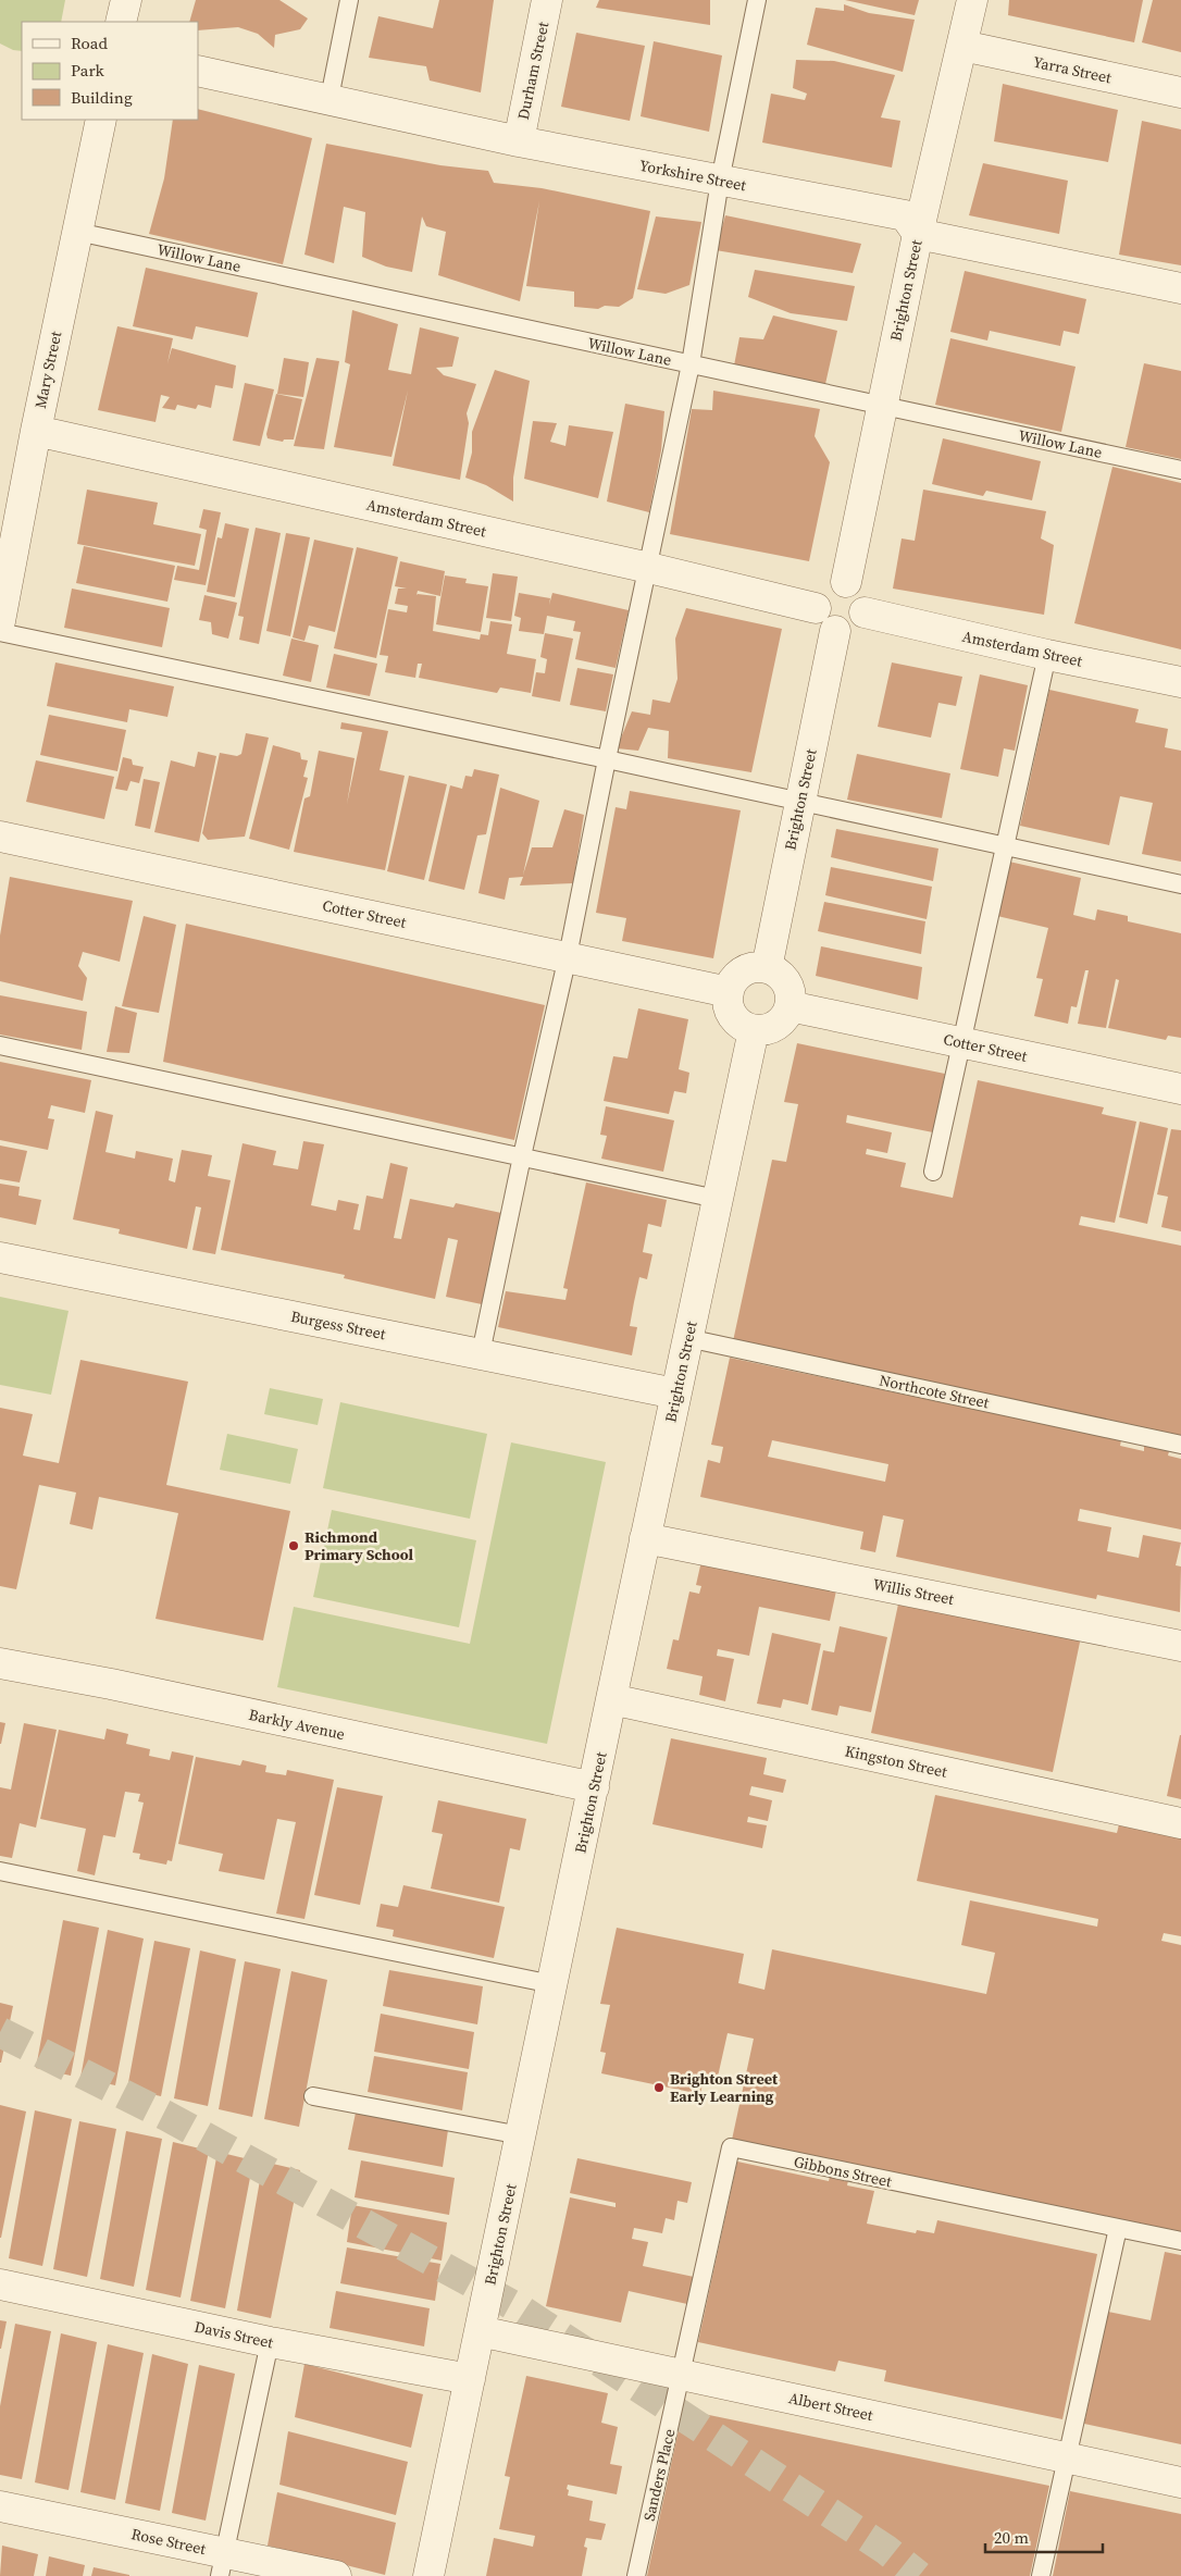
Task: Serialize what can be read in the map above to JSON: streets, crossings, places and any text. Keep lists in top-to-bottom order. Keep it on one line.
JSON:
{"streets":{"street":["Yarra Street","Durham Street","Yorkshire Street","Brighton Street","Mary Street","Amsterdam Street","Cotter Street","Burgess Street","Willis Street","Barkly Avenue","Kingston Street","Davis Street","Albert Street","Rose Street"],"lane":["Willow Lane","Northcote Street","Gibbons Street","Sanders Place"]},"crossings":[["Yarra Street","Brighton Street"],["Durham Street","Yorkshire Street"],["Yorkshire Street","Brighton Street"],["Willow Lane","Brighton Street"],["Willow Lane","Mary Street"],["Brighton Street","Amsterdam Street"],["Brighton Street","Cotter Street"],["Brighton Street","Burgess Street"],["Brighton Street","Northcote Street"],["Brighton Street","Willis Street"],["Brighton Street","Barkly Avenue"],["Brighton Street","Kingston Street"],["Brighton Street","Davis Street"],["Brighton Street","Albert Street"],["Mary Street","Amsterdam Street"],["Gibbons Street","Albert Street"],["Gibbons Street","Sanders Place"],["Albert Street","Sanders Place"]],"places":["Richmond Primary School","Brighton Street Early Learning"],"legend":["Road","Park","Building"],"scale_bar":"20 m"}
